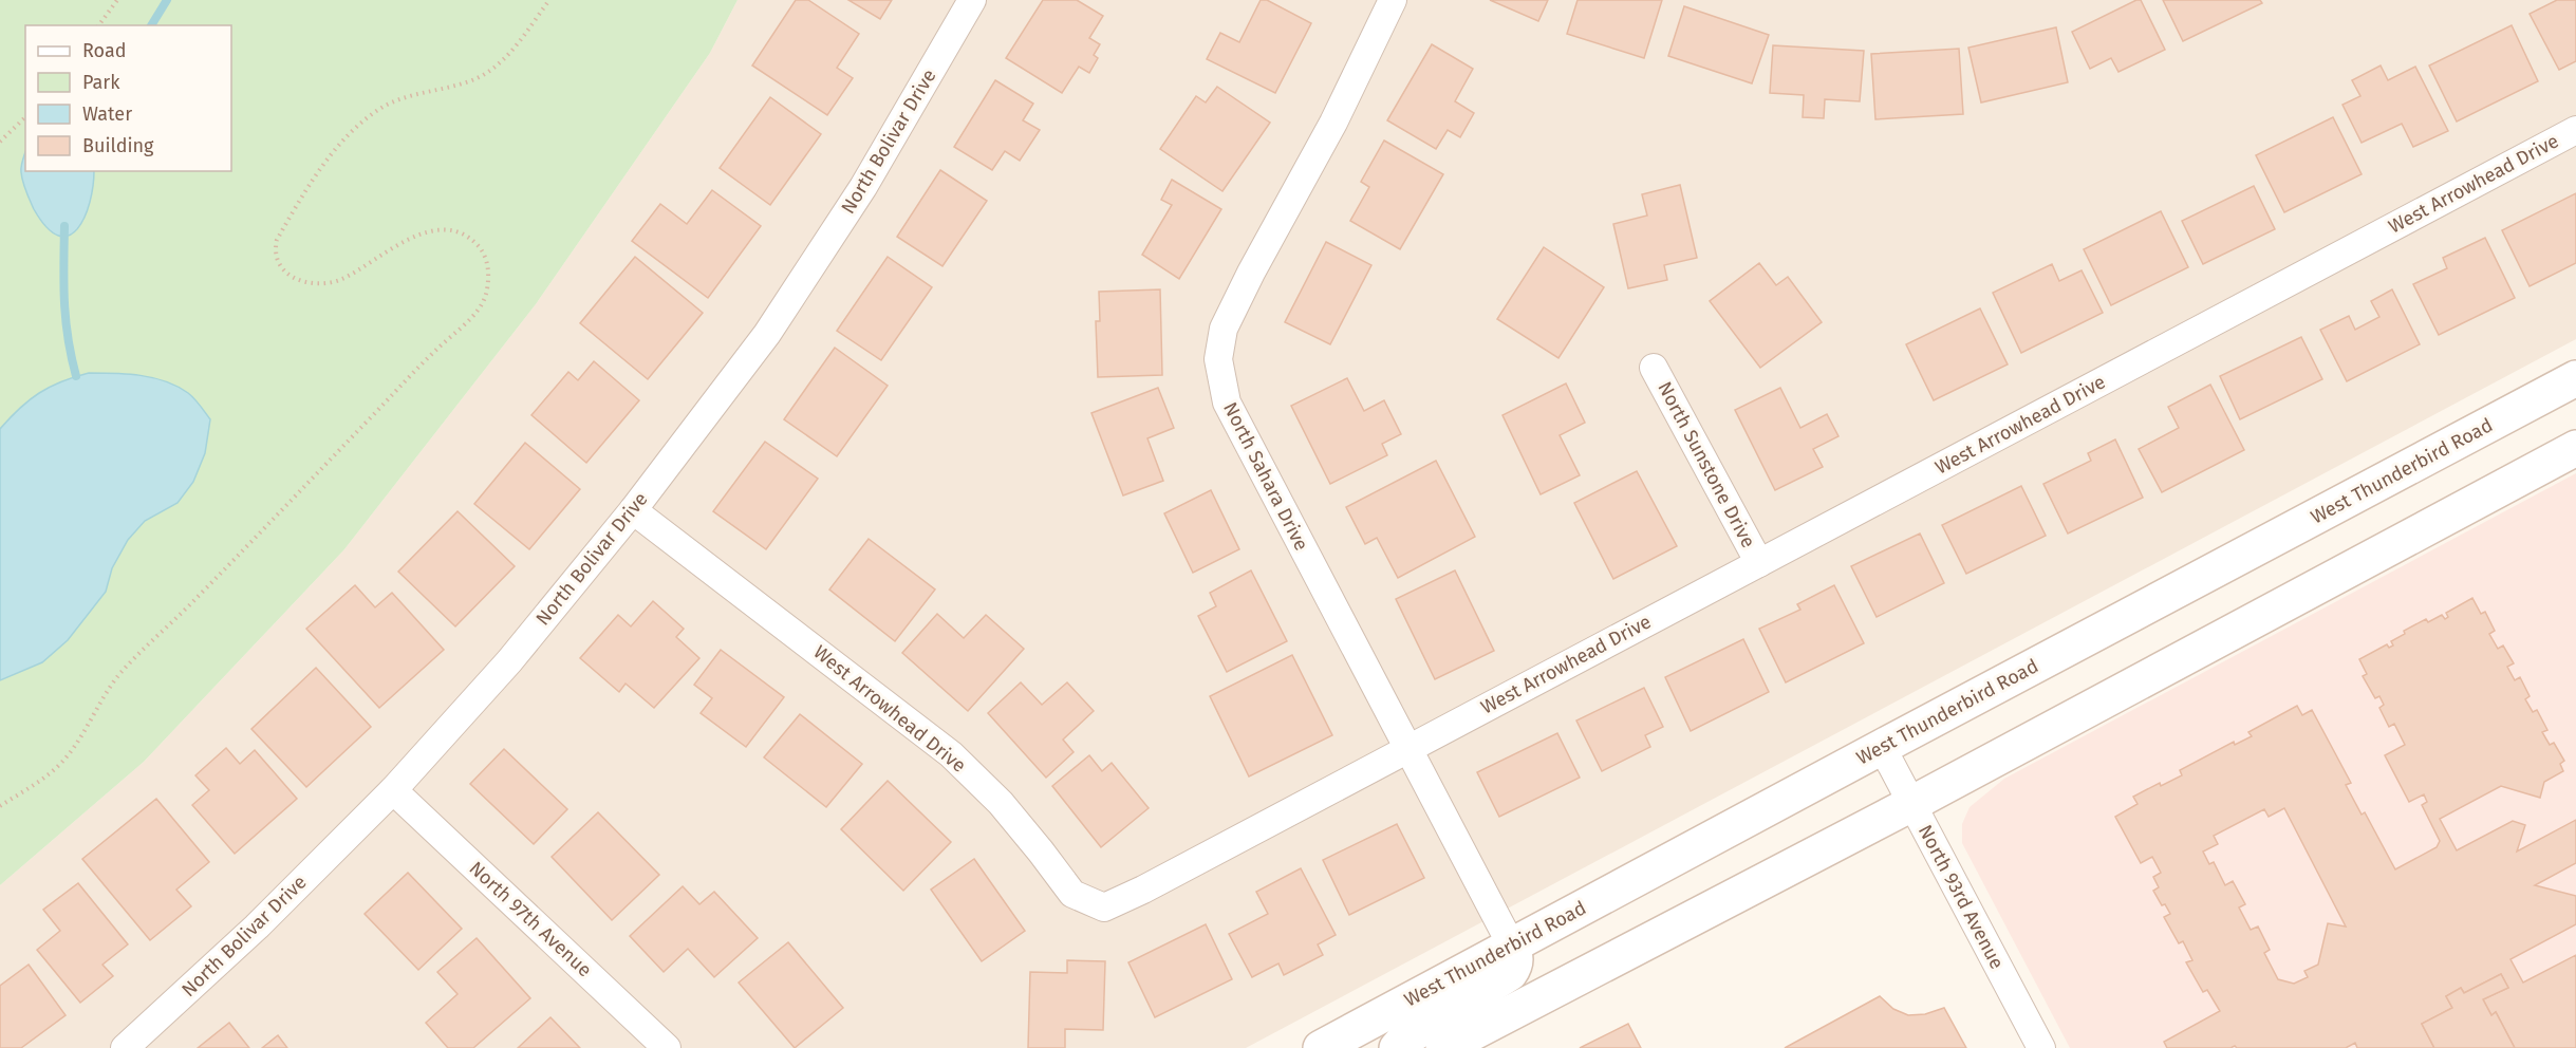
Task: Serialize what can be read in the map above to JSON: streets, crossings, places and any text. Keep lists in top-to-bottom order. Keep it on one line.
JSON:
{"streets":{"main road":["West Thunderbird Road"],"street":["North Bolivar Drive","West Arrowhead Drive","North Sunstone Drive","North Sahara Drive","North 93rd Avenue","North 97th Avenue"]},"crossings":[["North Bolivar Drive","West Arrowhead Drive"],["North Bolivar Drive","North 97th Avenue"],["West Arrowhead Drive","North Sunstone Drive"],["West Arrowhead Drive","North Sahara Drive"],["West Thunderbird Road","North Sahara Drive"],["West Thunderbird Road","North 93rd Avenue"]],"legend":["Road","Park","Water","Building"]}
